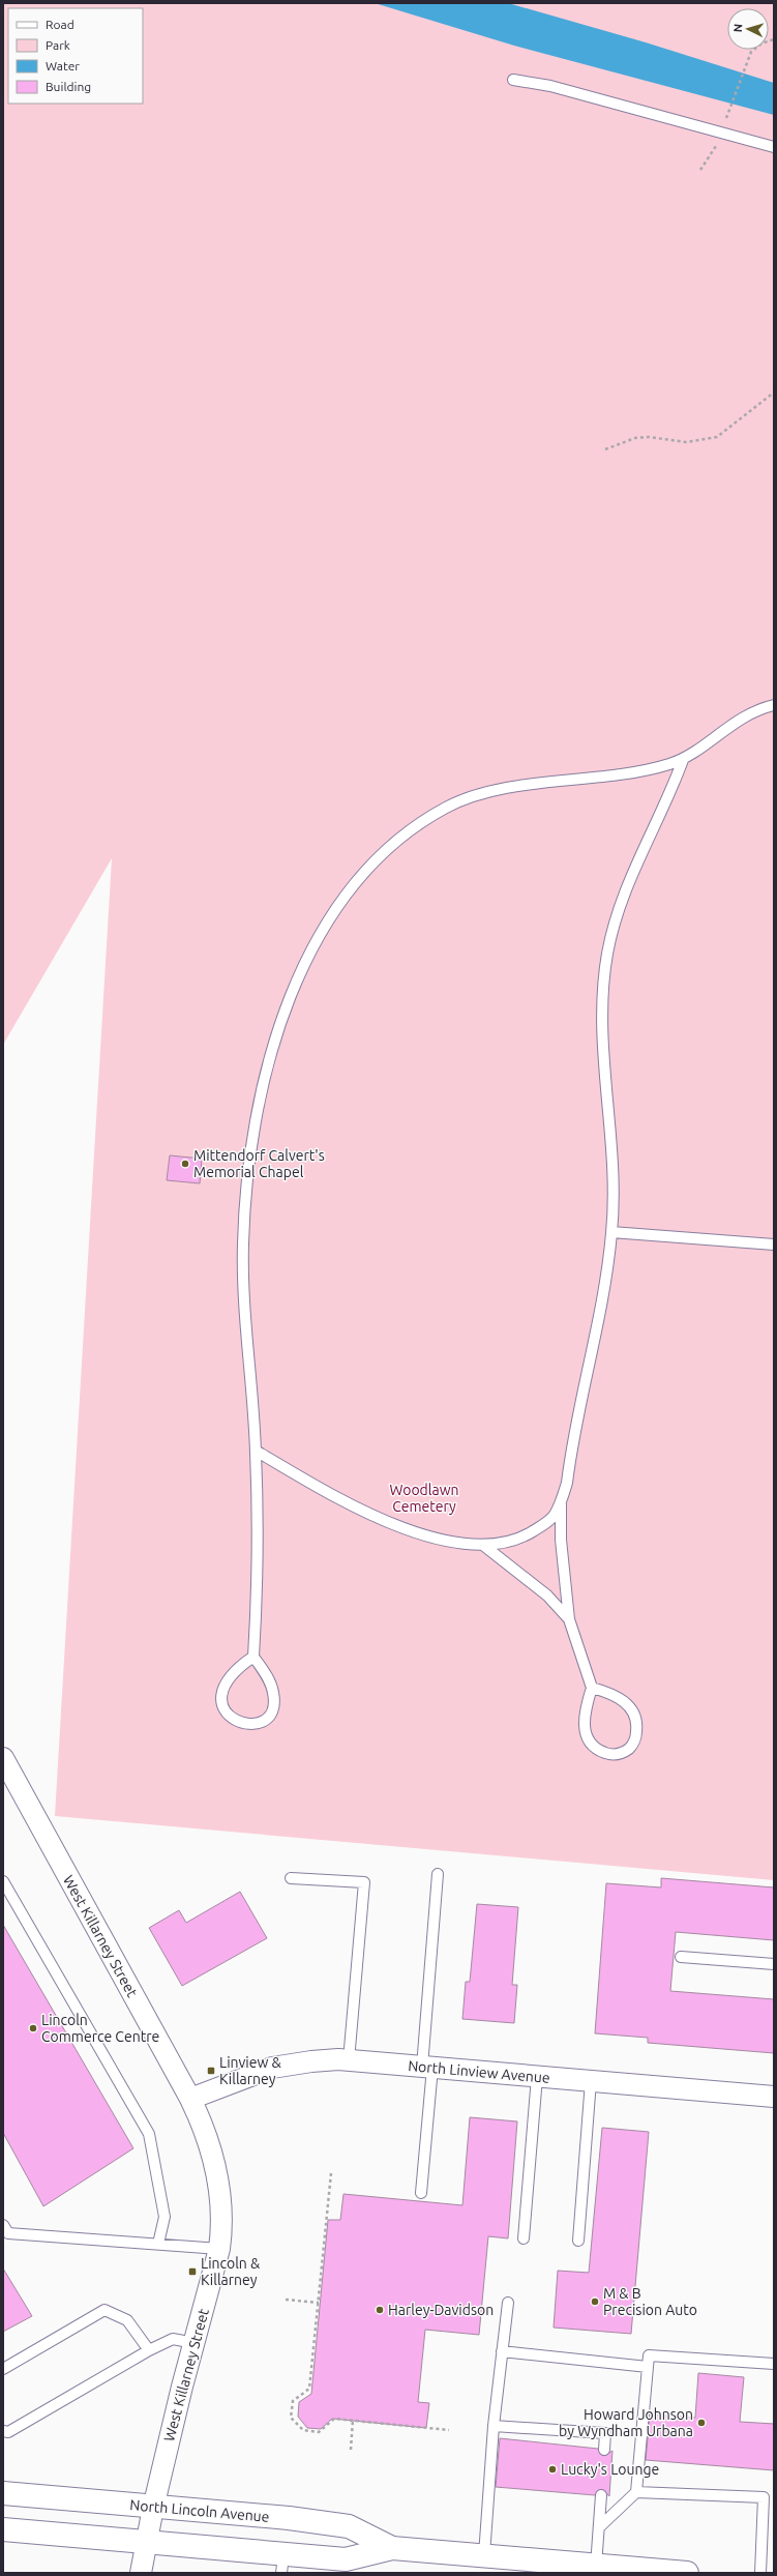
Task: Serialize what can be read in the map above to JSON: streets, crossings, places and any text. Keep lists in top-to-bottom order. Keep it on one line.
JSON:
{"streets":{"main road":["North Lincoln Avenue"],"street":["West Killarney Street","North Linview Avenue"]},"crossings":[["West Killarney Street","North Linview Avenue"],["West Killarney Street","North Lincoln Avenue"]],"parks":["Woodlawn Cemetery"],"places":{"other":["Mittendorf Calvert's Memorial Chapel","Lincoln Commerce Centre","M & B Precision Auto","Harley-Davidson","Howard Johnson by Wyndham Urbana","Lucky's Lounge"],"transit":["Linview & Killarney","Lincoln & Killarney"]},"legend":["Road","Park","Water","Building"],"north":"left"}
